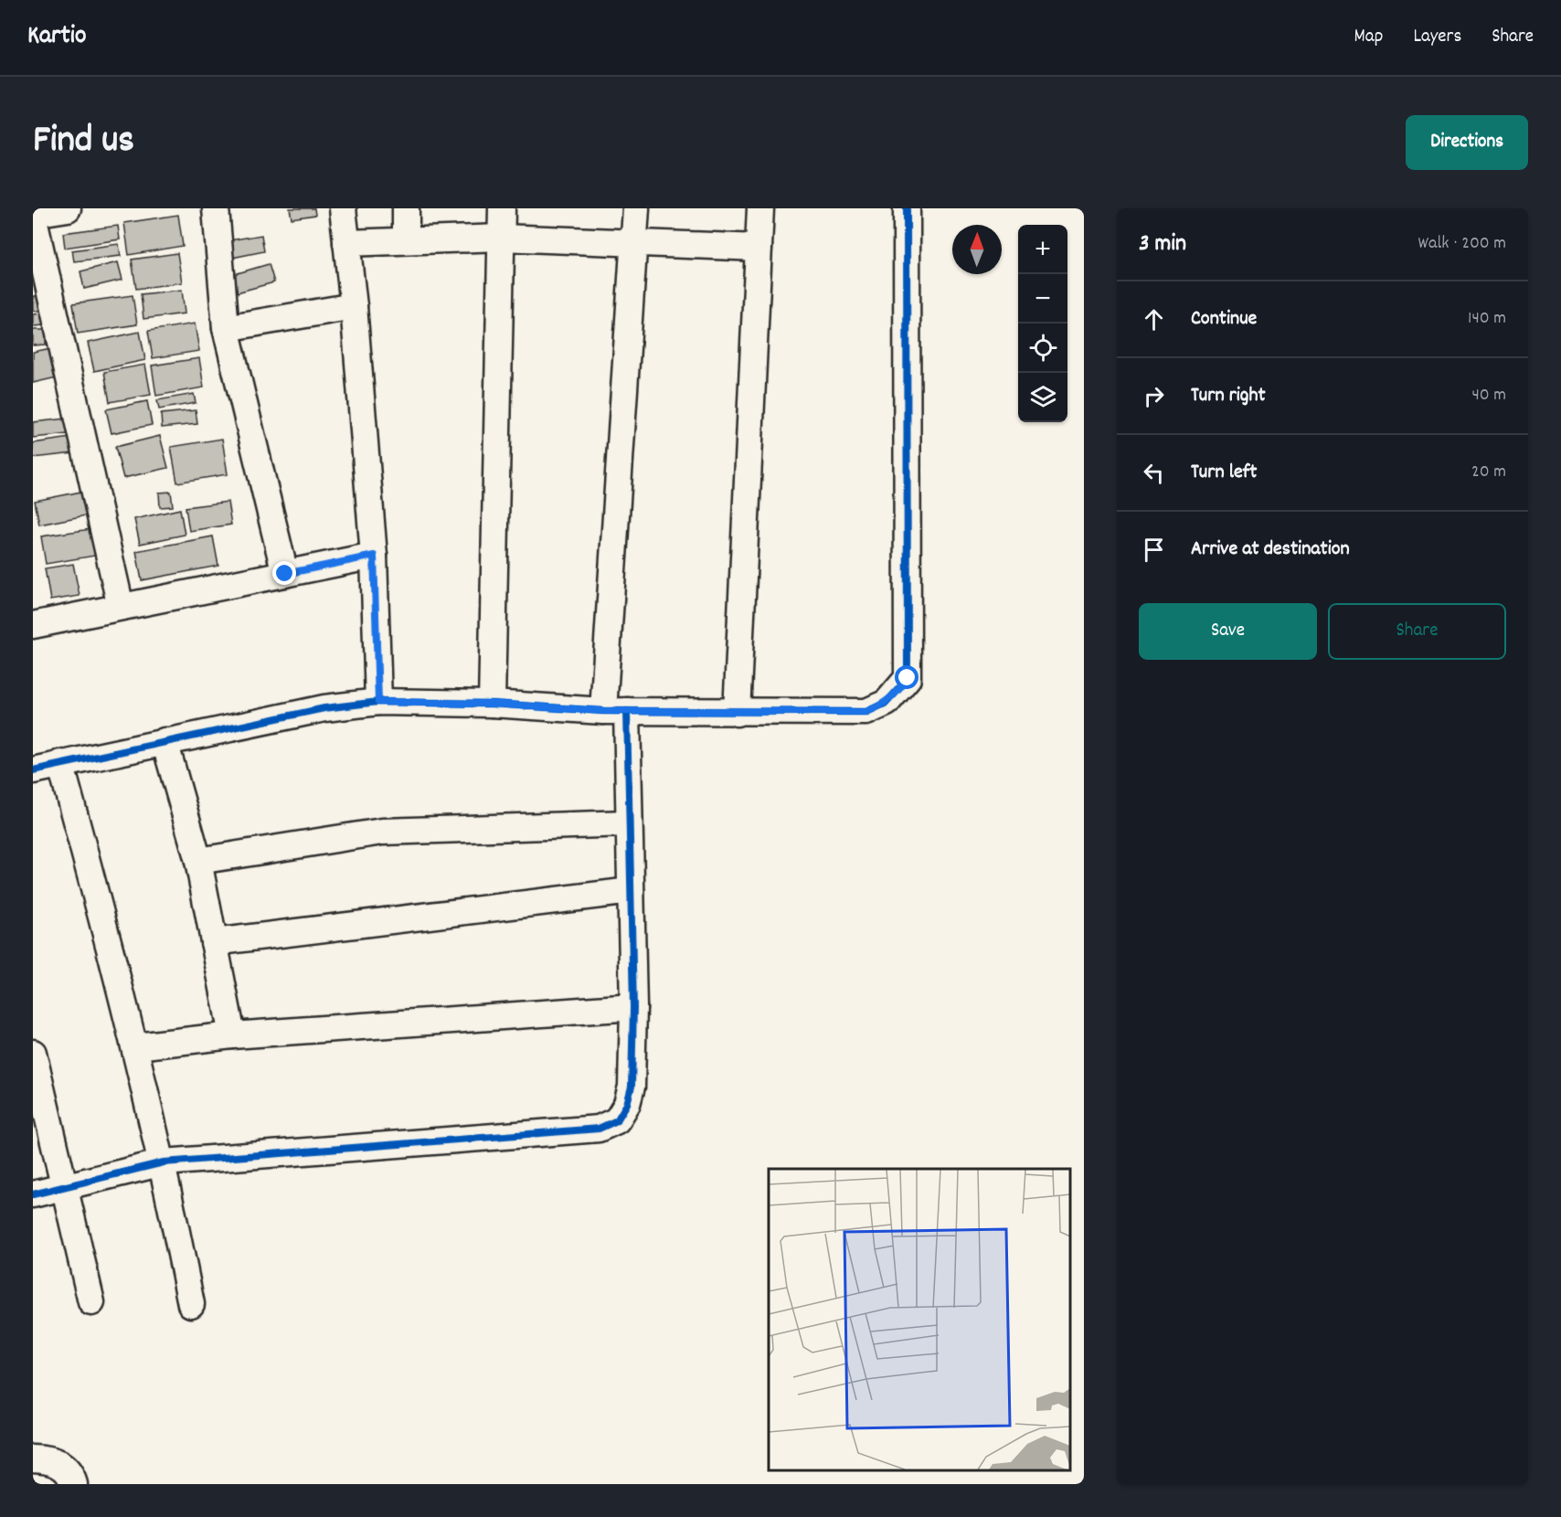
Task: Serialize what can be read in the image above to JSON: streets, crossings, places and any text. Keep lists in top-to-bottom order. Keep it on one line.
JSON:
{"north":"top","page":{"header":"Kartio","nav":["Map","Layers","Share"],"title":"Find us","buttons":["Directions",["Save","Share"]],"heading":["3 min","Walk · 200 m"],"map_buttons":["+","−"],"list":[["Continue","140 m"],["Turn right","40 m"],["Turn left","20 m"],"Arrive at destination"]}}
